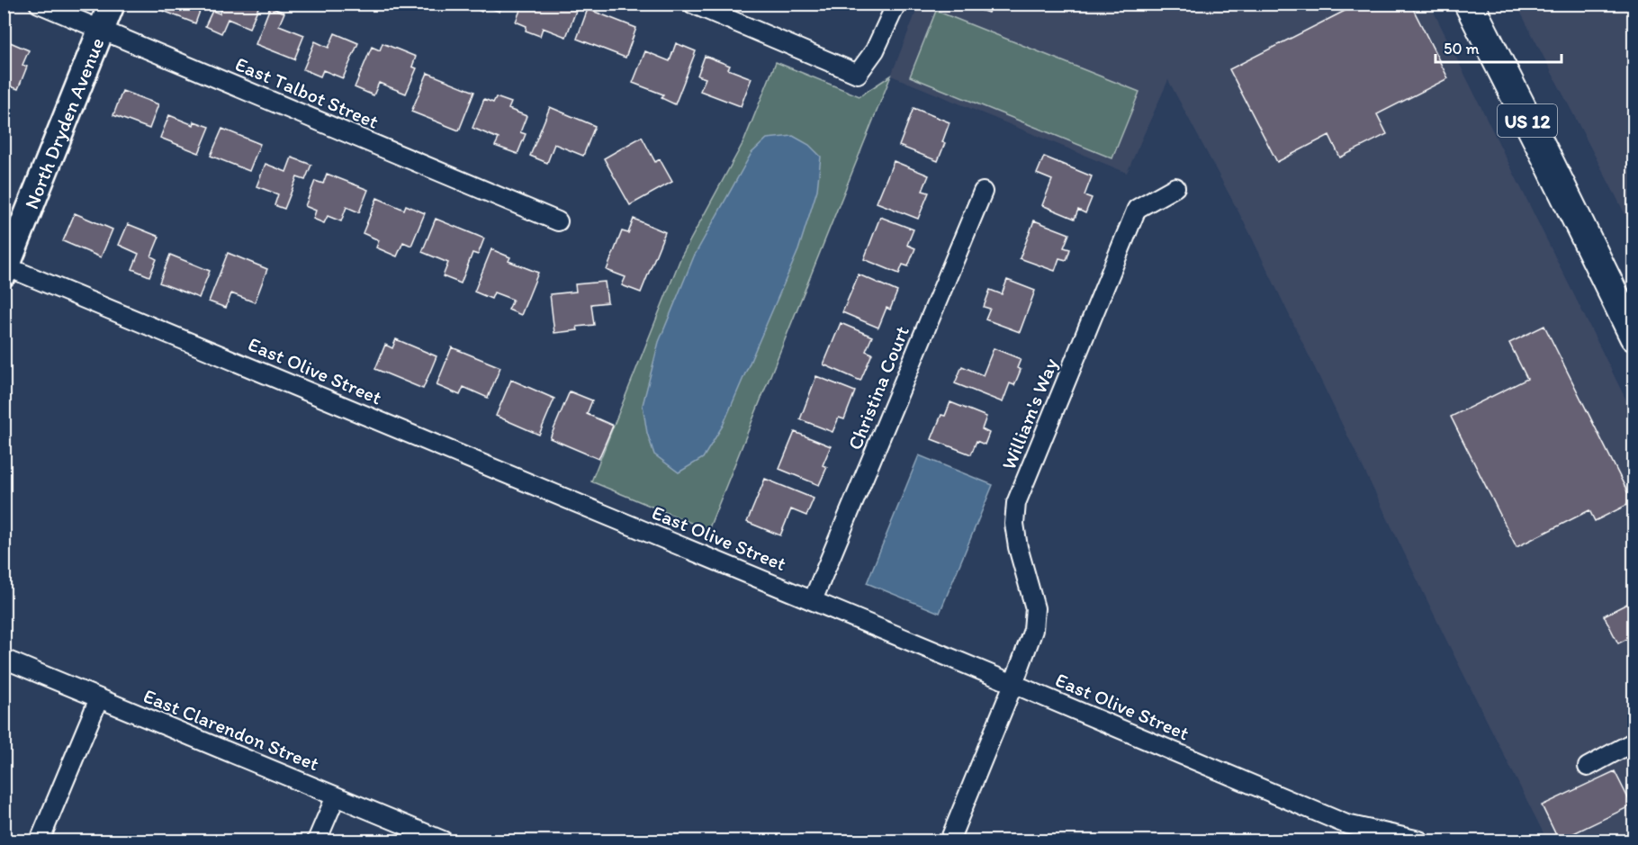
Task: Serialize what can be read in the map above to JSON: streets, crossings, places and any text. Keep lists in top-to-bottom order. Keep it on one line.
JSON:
{"streets":{"main road":["US 12"],"street":["East Talbot Street","North Dryden Avenue","East Olive Street","Christina Court","William's Way","East Clarendon Street"]},"crossings":[["East Talbot Street","North Dryden Avenue"],["North Dryden Avenue","East Olive Street"],["East Olive Street","Christina Court"],["East Olive Street","William's Way"]],"scale_bar":"50 m"}
